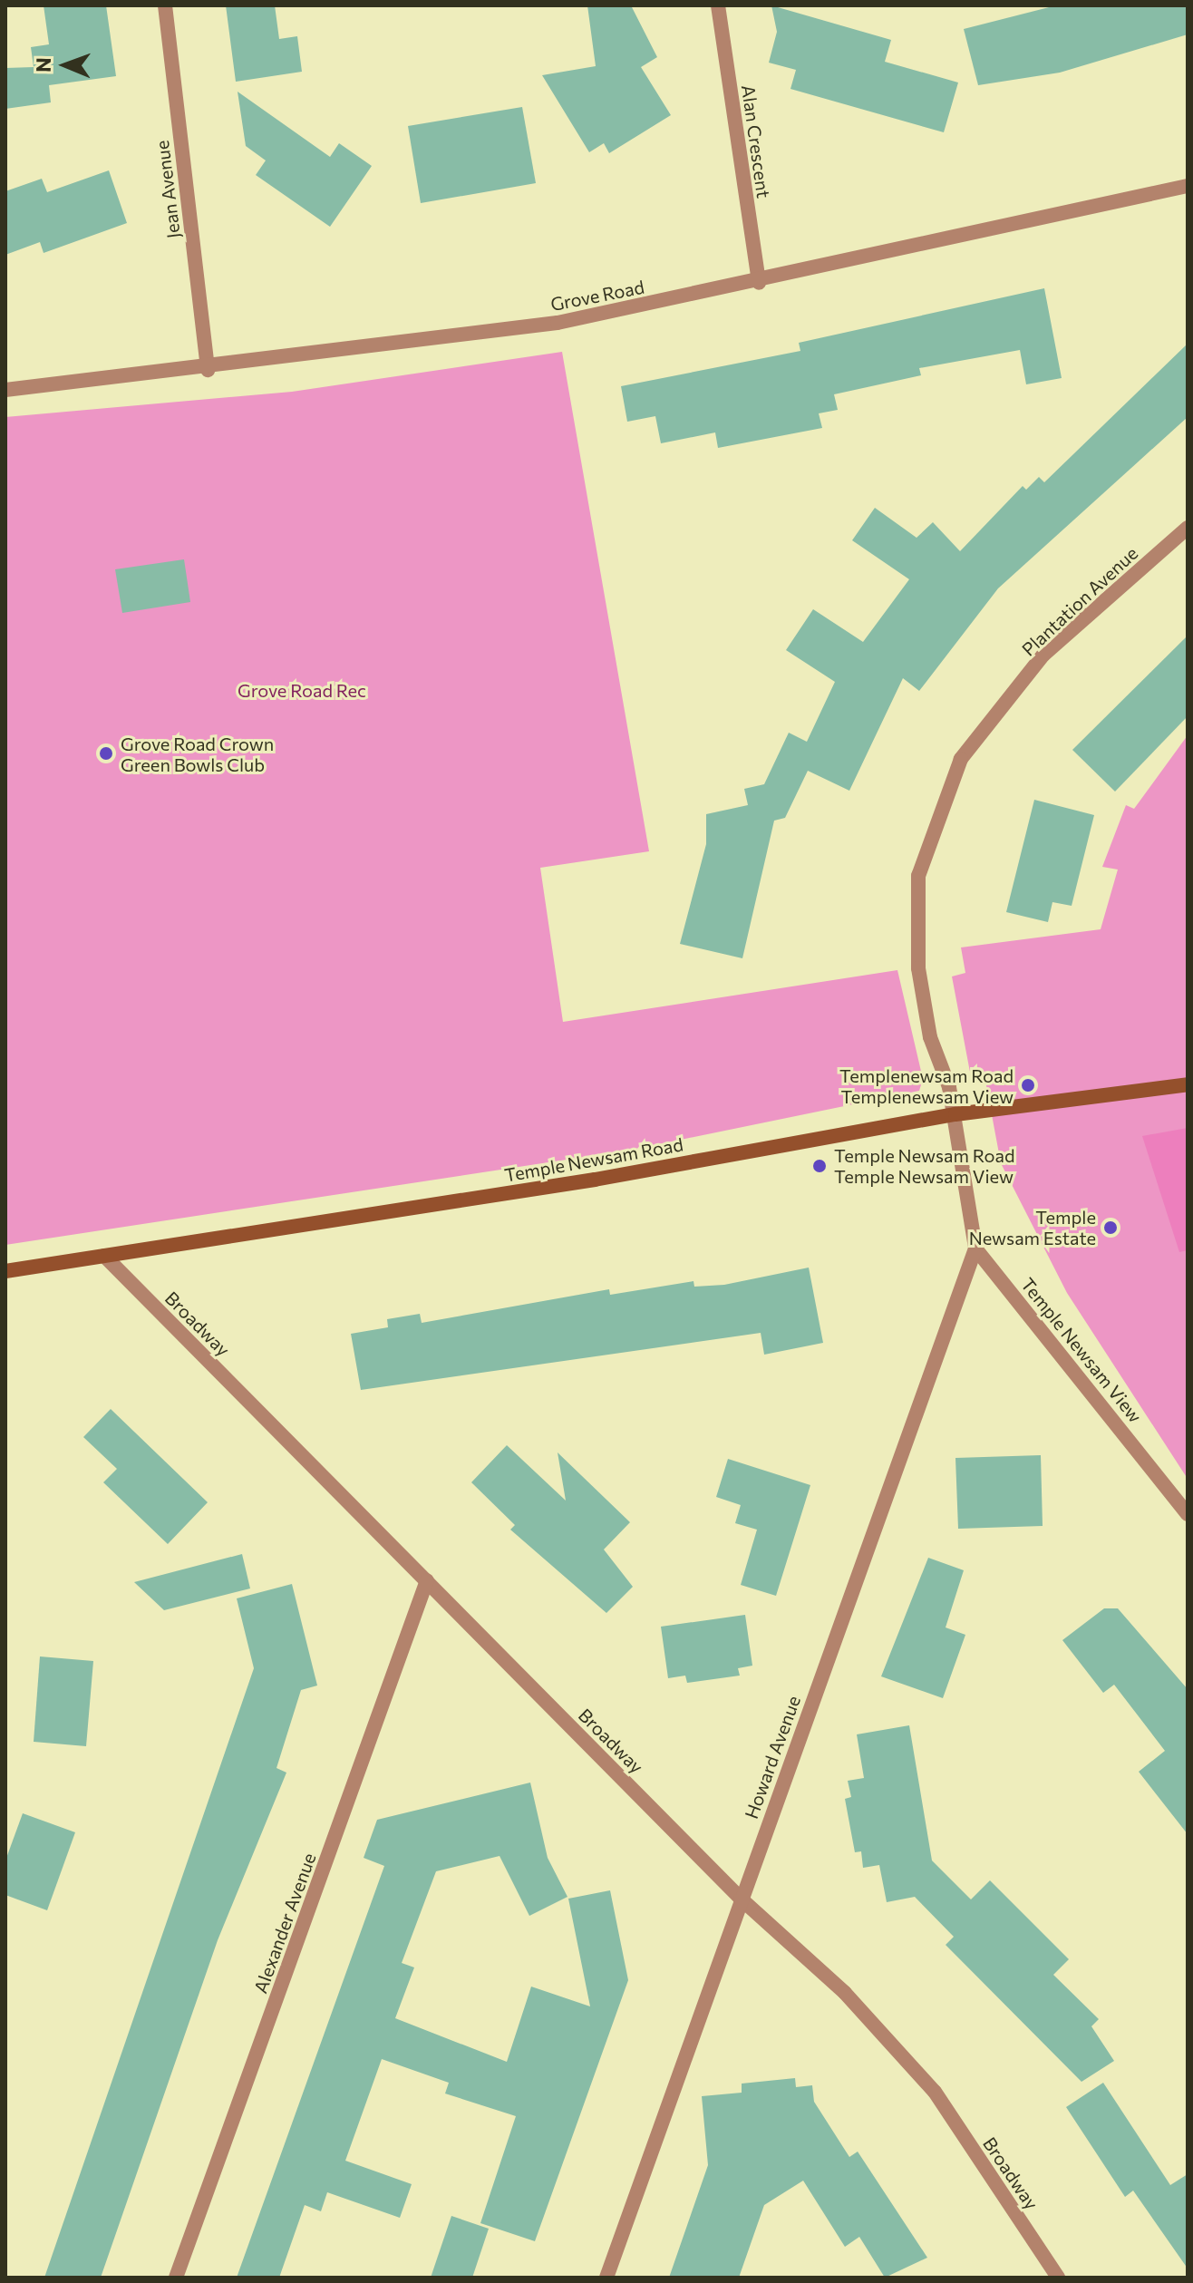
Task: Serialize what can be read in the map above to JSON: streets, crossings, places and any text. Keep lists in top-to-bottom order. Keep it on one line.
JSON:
{"streets":{"street":["Alan Crescent","Jean Avenue","Grove Road","Plantation Avenue","Temple Newsam Road","Broadway","Temple Newsam View","Howard Avenue","Alexander Avenue"]},"crossings":[["Alan Crescent","Grove Road"],["Jean Avenue","Grove Road"],["Plantation Avenue","Temple Newsam Road"],["Temple Newsam Road","Broadway"],["Broadway","Howard Avenue"],["Broadway","Alexander Avenue"],["Temple Newsam View","Howard Avenue"]],"parks":["Grove Road Rec"],"places":["Grove Road Crown Green Bowls Club","Templenewsam Road Templenewsam View","Temple Newsam Road Temple Newsam View","Temple Newsam Estate"],"north":"left"}
